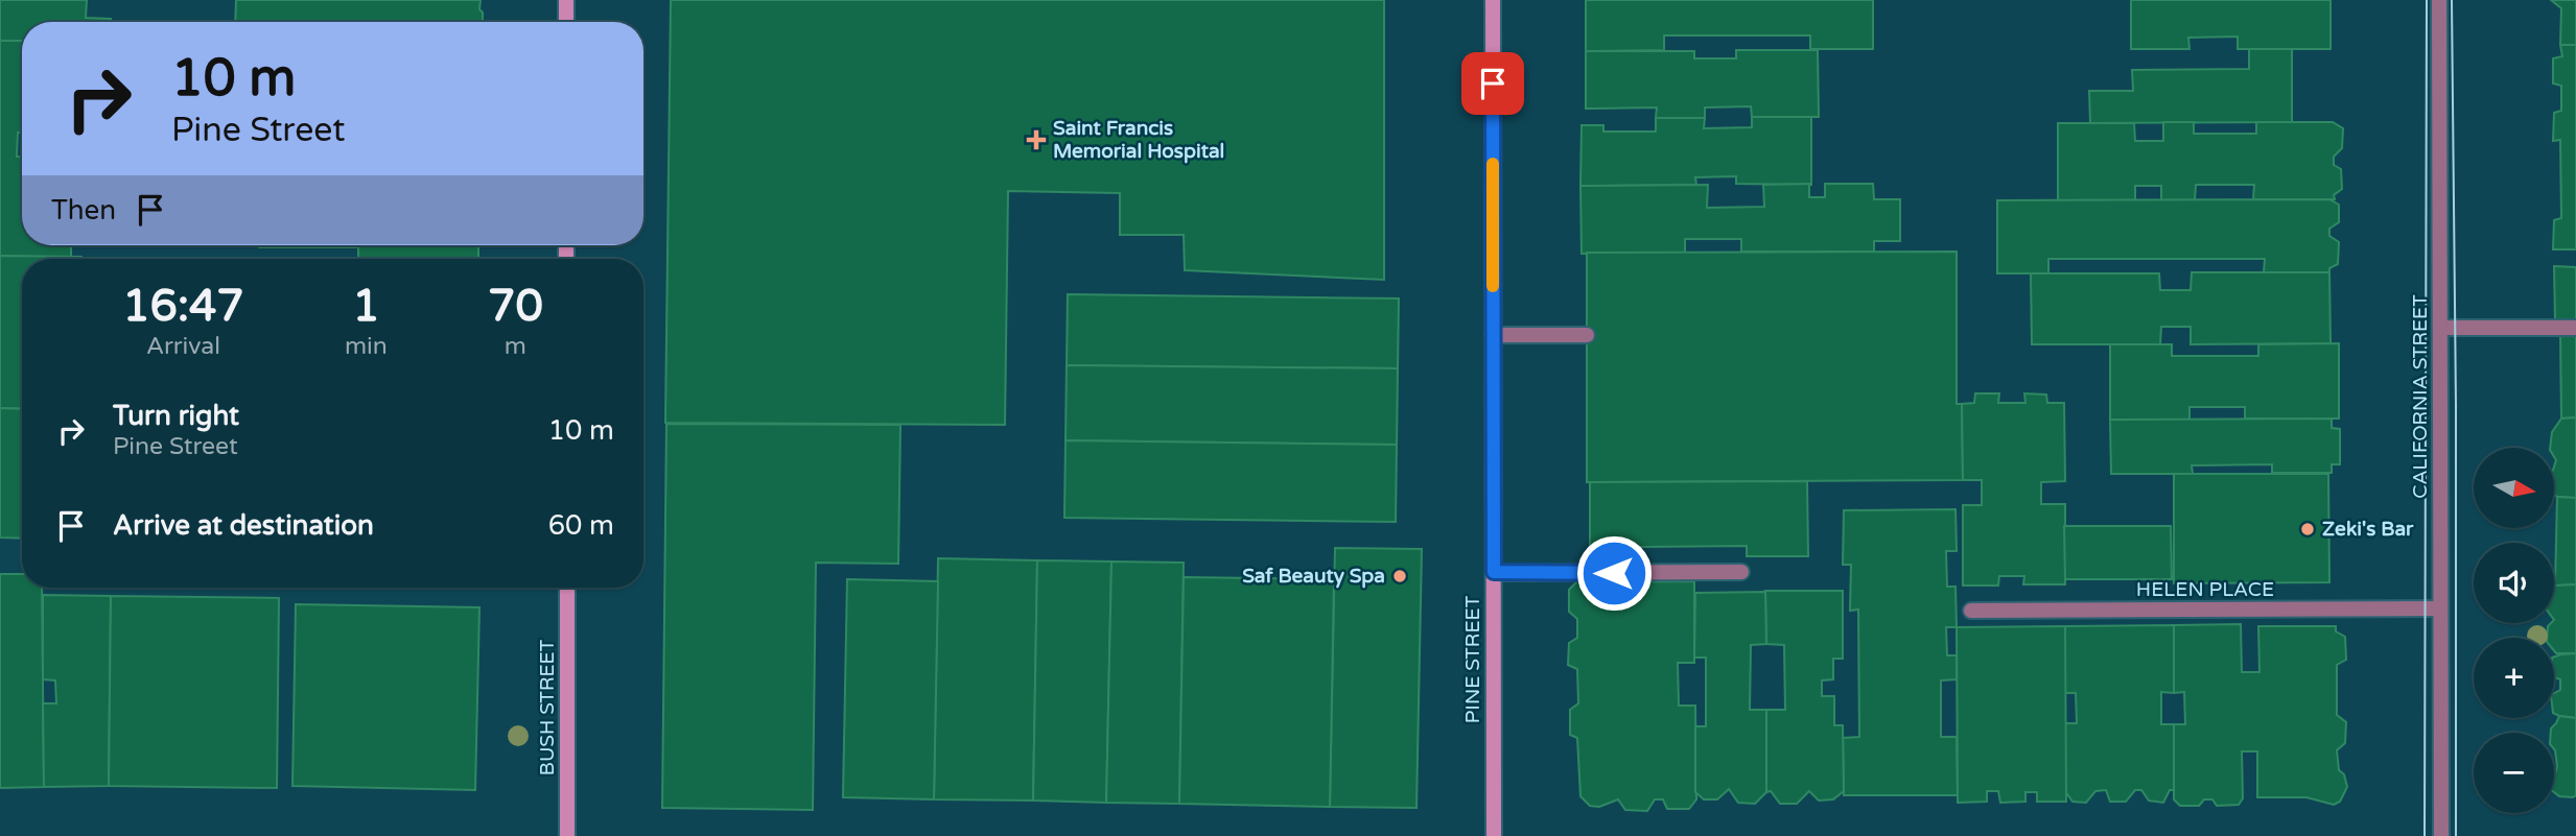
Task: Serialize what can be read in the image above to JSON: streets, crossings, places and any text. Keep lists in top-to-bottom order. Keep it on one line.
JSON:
{"streets":{"main road":["PINE STREET","BUSH STREET"],"street":["CALIFORNIA STREET","HELEN PLACE"]},"crossings":[["CALIFORNIA STREET","HELEN PLACE"]],"places":{"health":["Saint Francis Memorial Hospital"],"other":["Zeki's Bar","Saf Beauty Spa"]},"north":"right","page":{"turn":["10 m","Pine Street"],"then":"Then","eta":["16:47","Arrival","1","min","70","m"],"list":[{"name":"Turn right","note":"Pine Street","value":"10 m"},{"name":"Arrive at destination","value":"60 m"}],"map_buttons":["+","−"]}}
